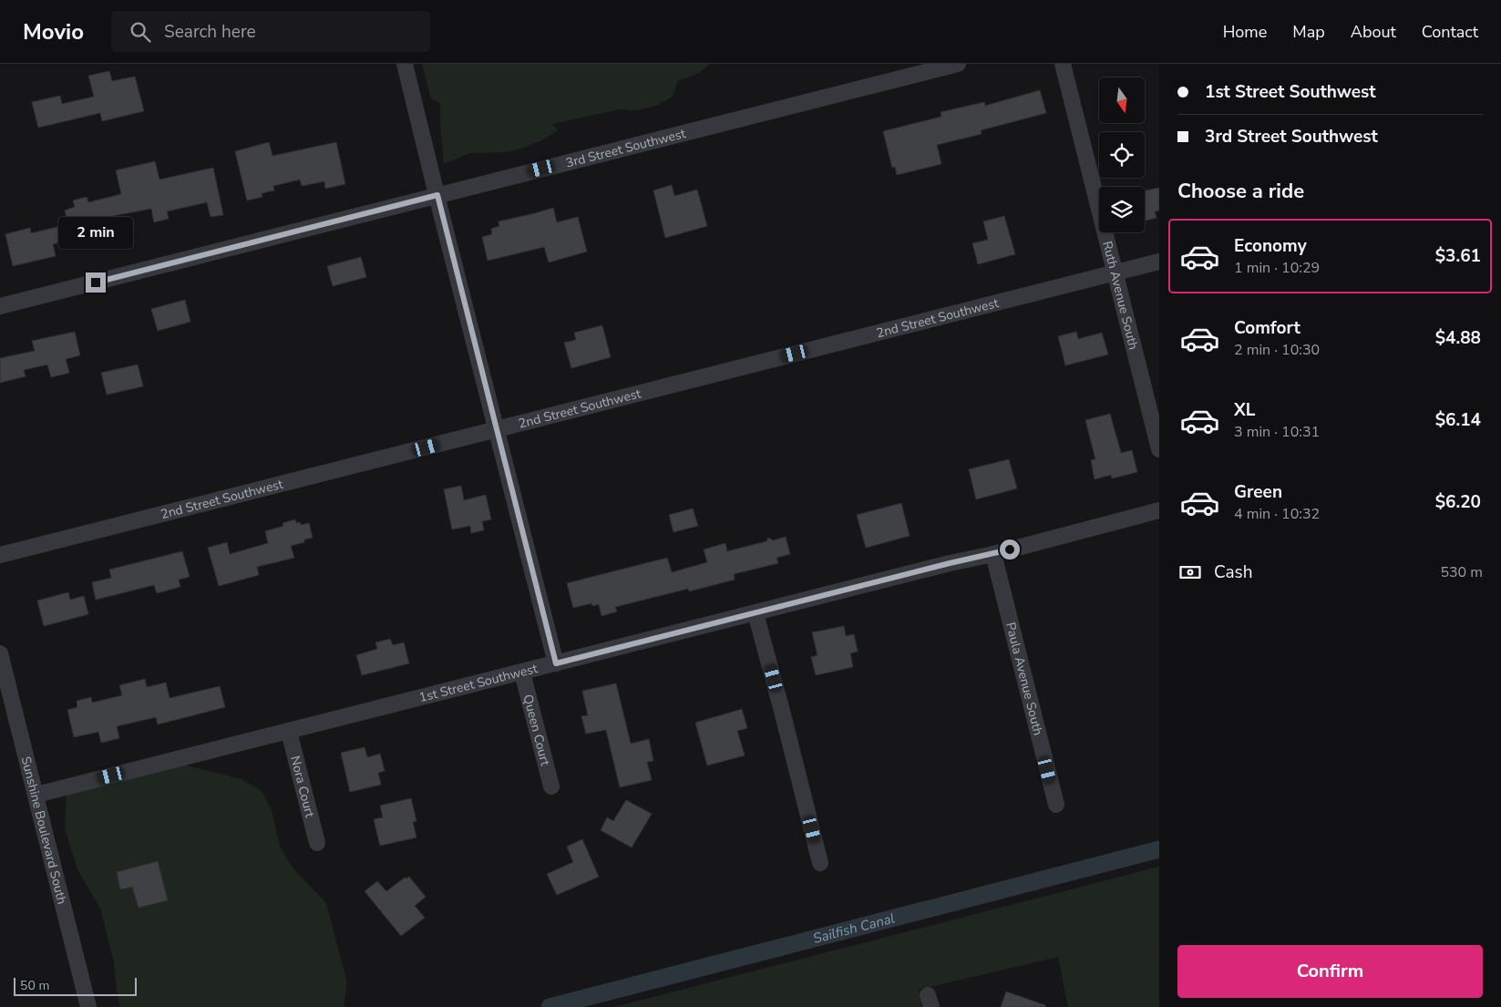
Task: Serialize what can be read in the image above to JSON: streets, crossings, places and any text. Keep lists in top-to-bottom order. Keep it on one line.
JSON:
{"streets":{"street":["3rd Street Southwest","Ruth Avenue South","2nd Street Southwest","Paula Avenue South","1st Street Southwest","Queen Court","Nora Court","Sunshine Boulevard South"]},"crossings":[["Ruth Avenue South","2nd Street Southwest"],["Paula Avenue South","1st Street Southwest"],["1st Street Southwest","Queen Court"],["1st Street Southwest","Nora Court"],["1st Street Southwest","Sunshine Boulevard South"]],"water":["Sailfish Canal"],"scale_bar":"50 m","north":"bottom","page":{"header":"Movio","search":"Search here","nav":["Home","Map","About","Contact"],"banner":["1st Street Southwest","3rd Street Southwest"],"heading":"Choose a ride","bubble":"2 min","list":[{"name":"Economy","note":"1 min · 10:29","value":"$3.61"},{"name":"Comfort","note":"2 min · 10:30","value":"$4.88"},{"name":"XL","note":"3 min · 10:31","value":"$6.14"},{"name":"Green","note":"4 min · 10:32","value":"$6.20"}],"pay":["Cash","530 m"],"buttons":"Confirm","scale":"50 m"}}
